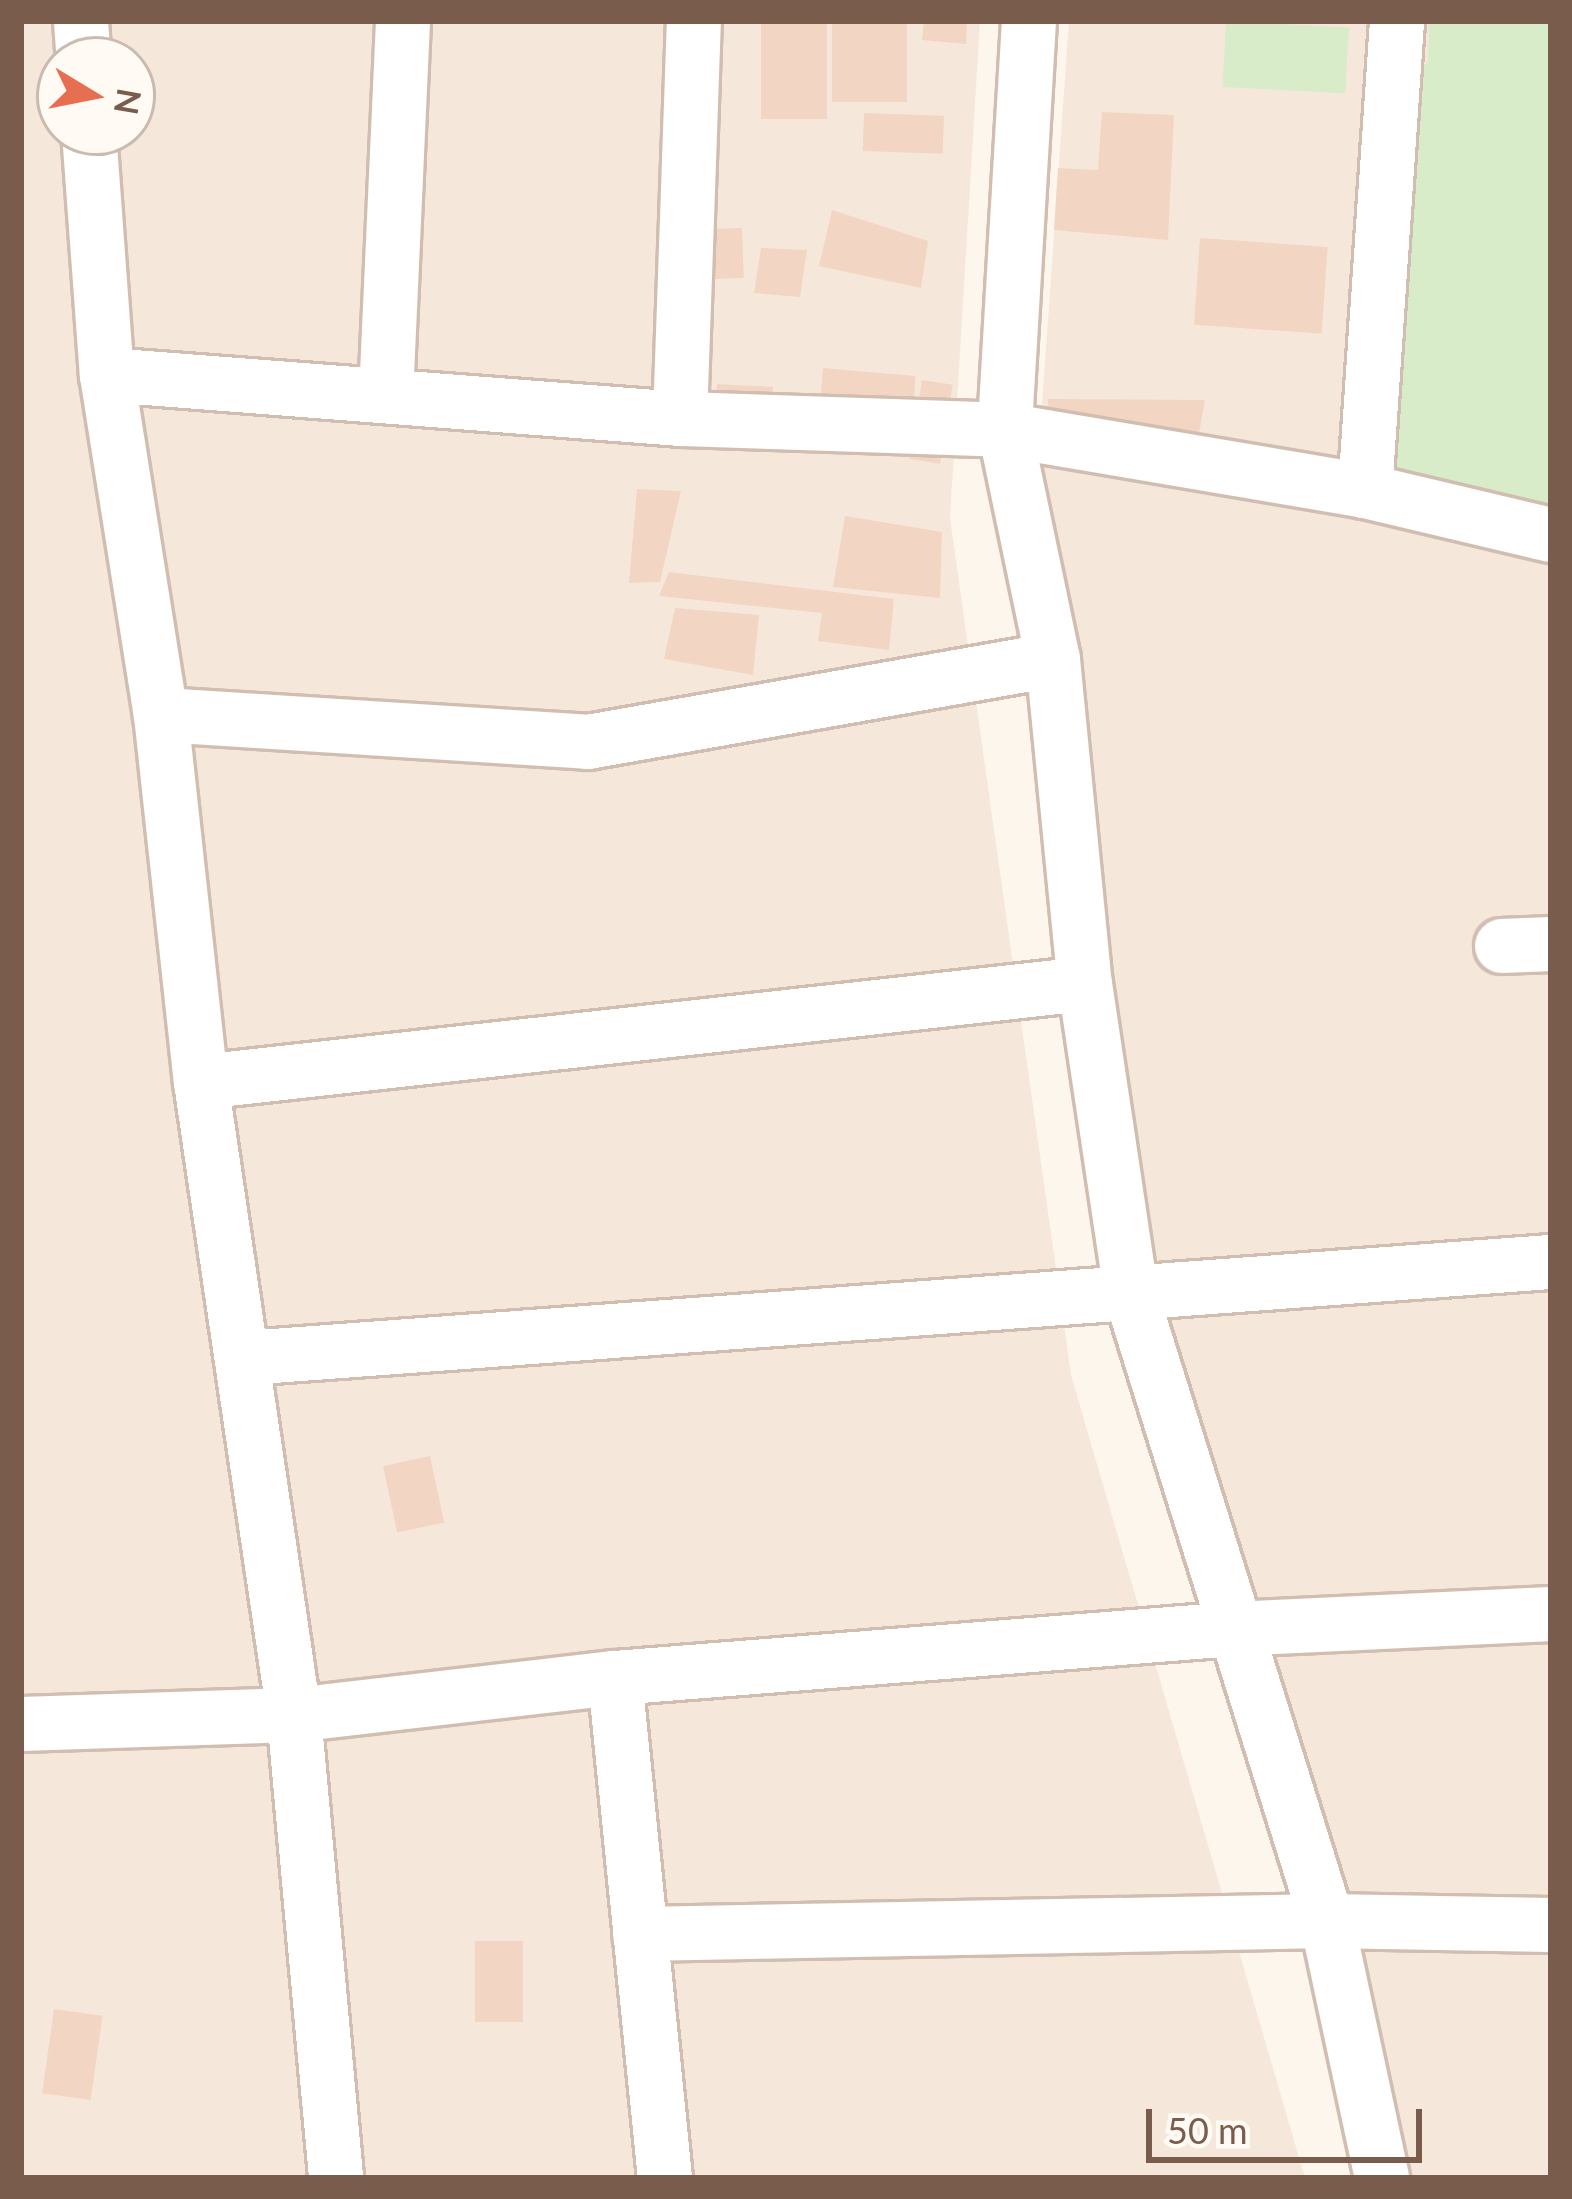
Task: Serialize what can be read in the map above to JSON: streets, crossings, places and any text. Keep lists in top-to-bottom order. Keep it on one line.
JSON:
{"scale_bar":"50 m","north":"right"}
